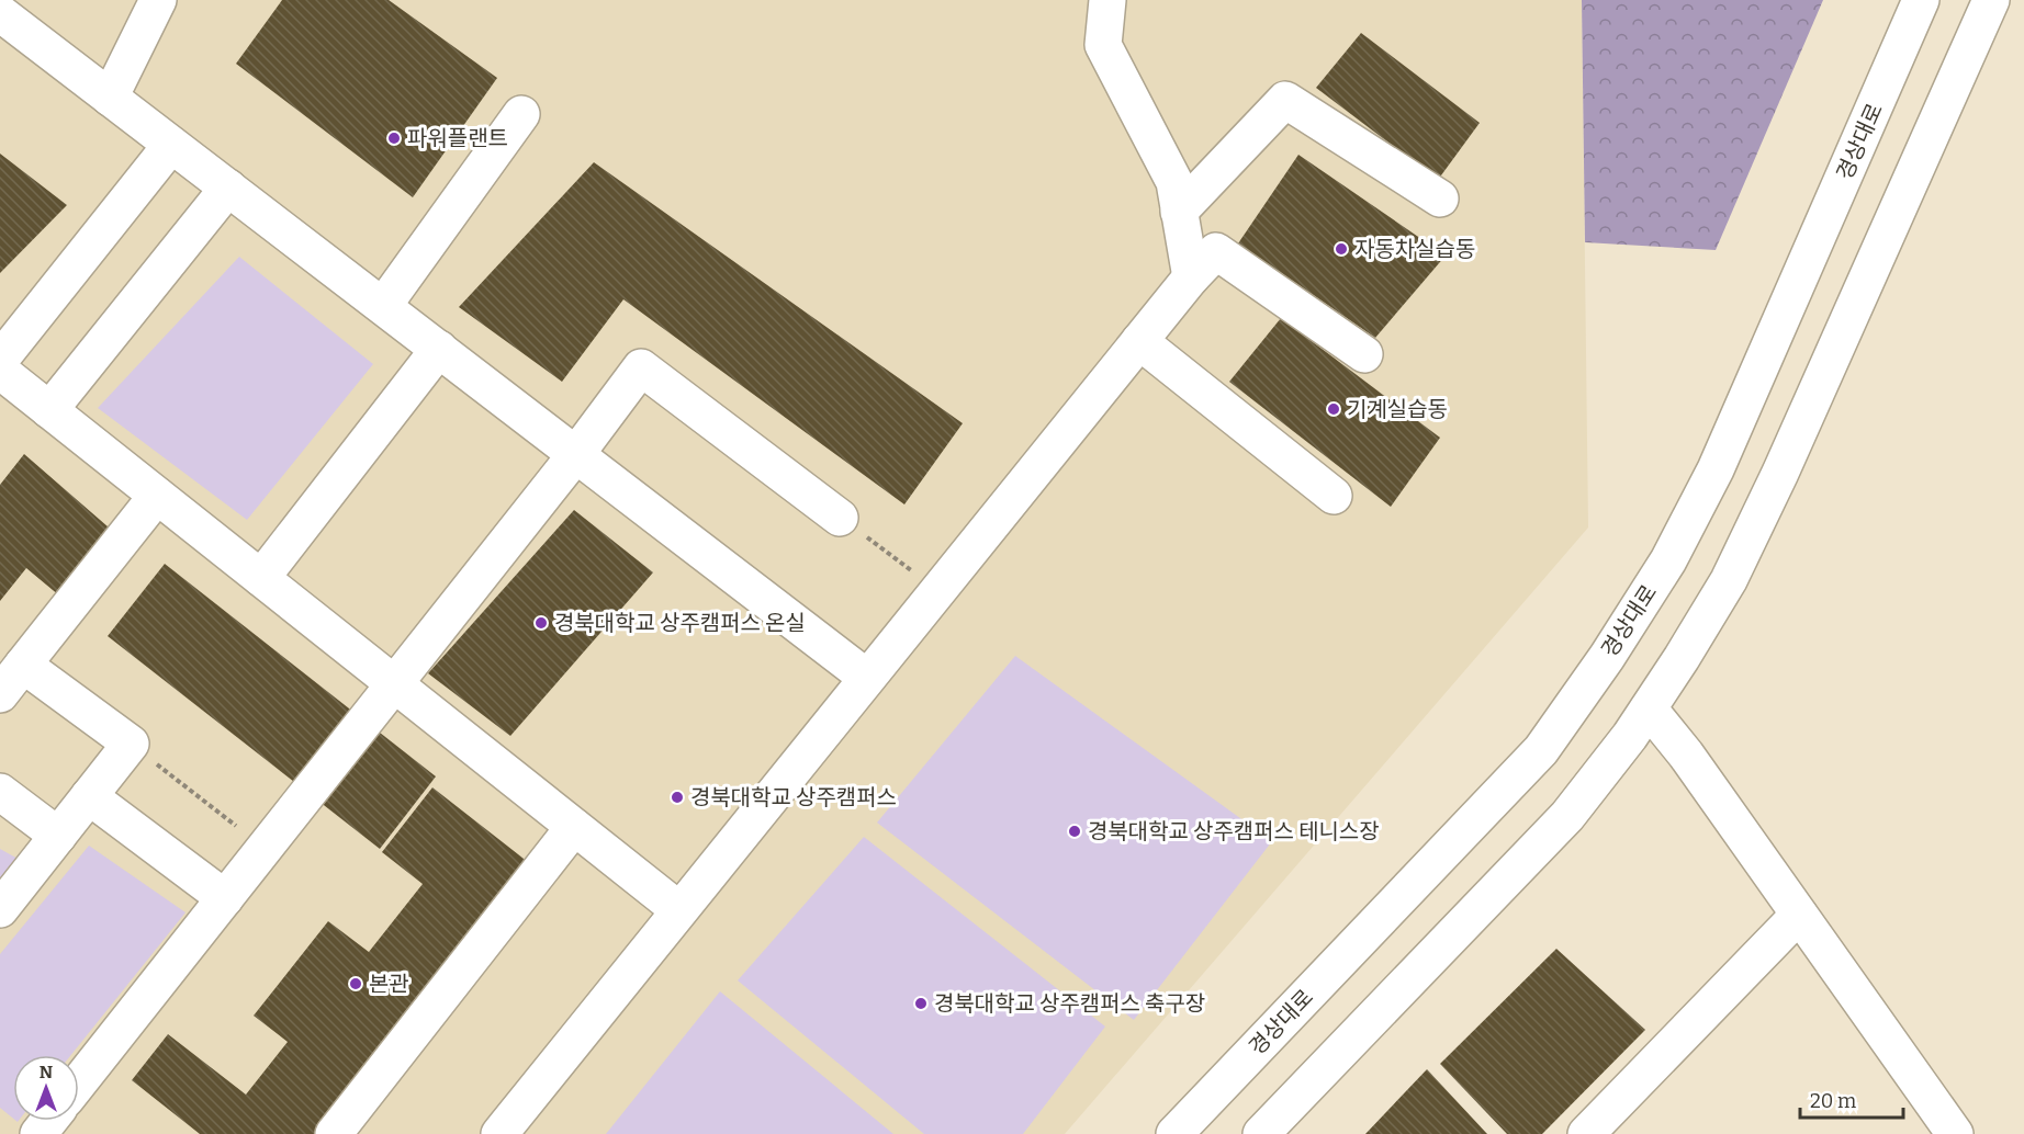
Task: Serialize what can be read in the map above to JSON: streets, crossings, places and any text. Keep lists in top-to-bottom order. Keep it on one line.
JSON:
{"streets":{"street":["경상대로"]},"places":["파워플랜트","자동차실습동","기계실습동","경북대학교 상주캠퍼스 온실","경북대학교 상주캠퍼스","경북대학교 상주캠퍼스 테니스장","본관","경북대학교 상주캠퍼스 축구장"],"scale_bar":"20 m","north":"top"}
